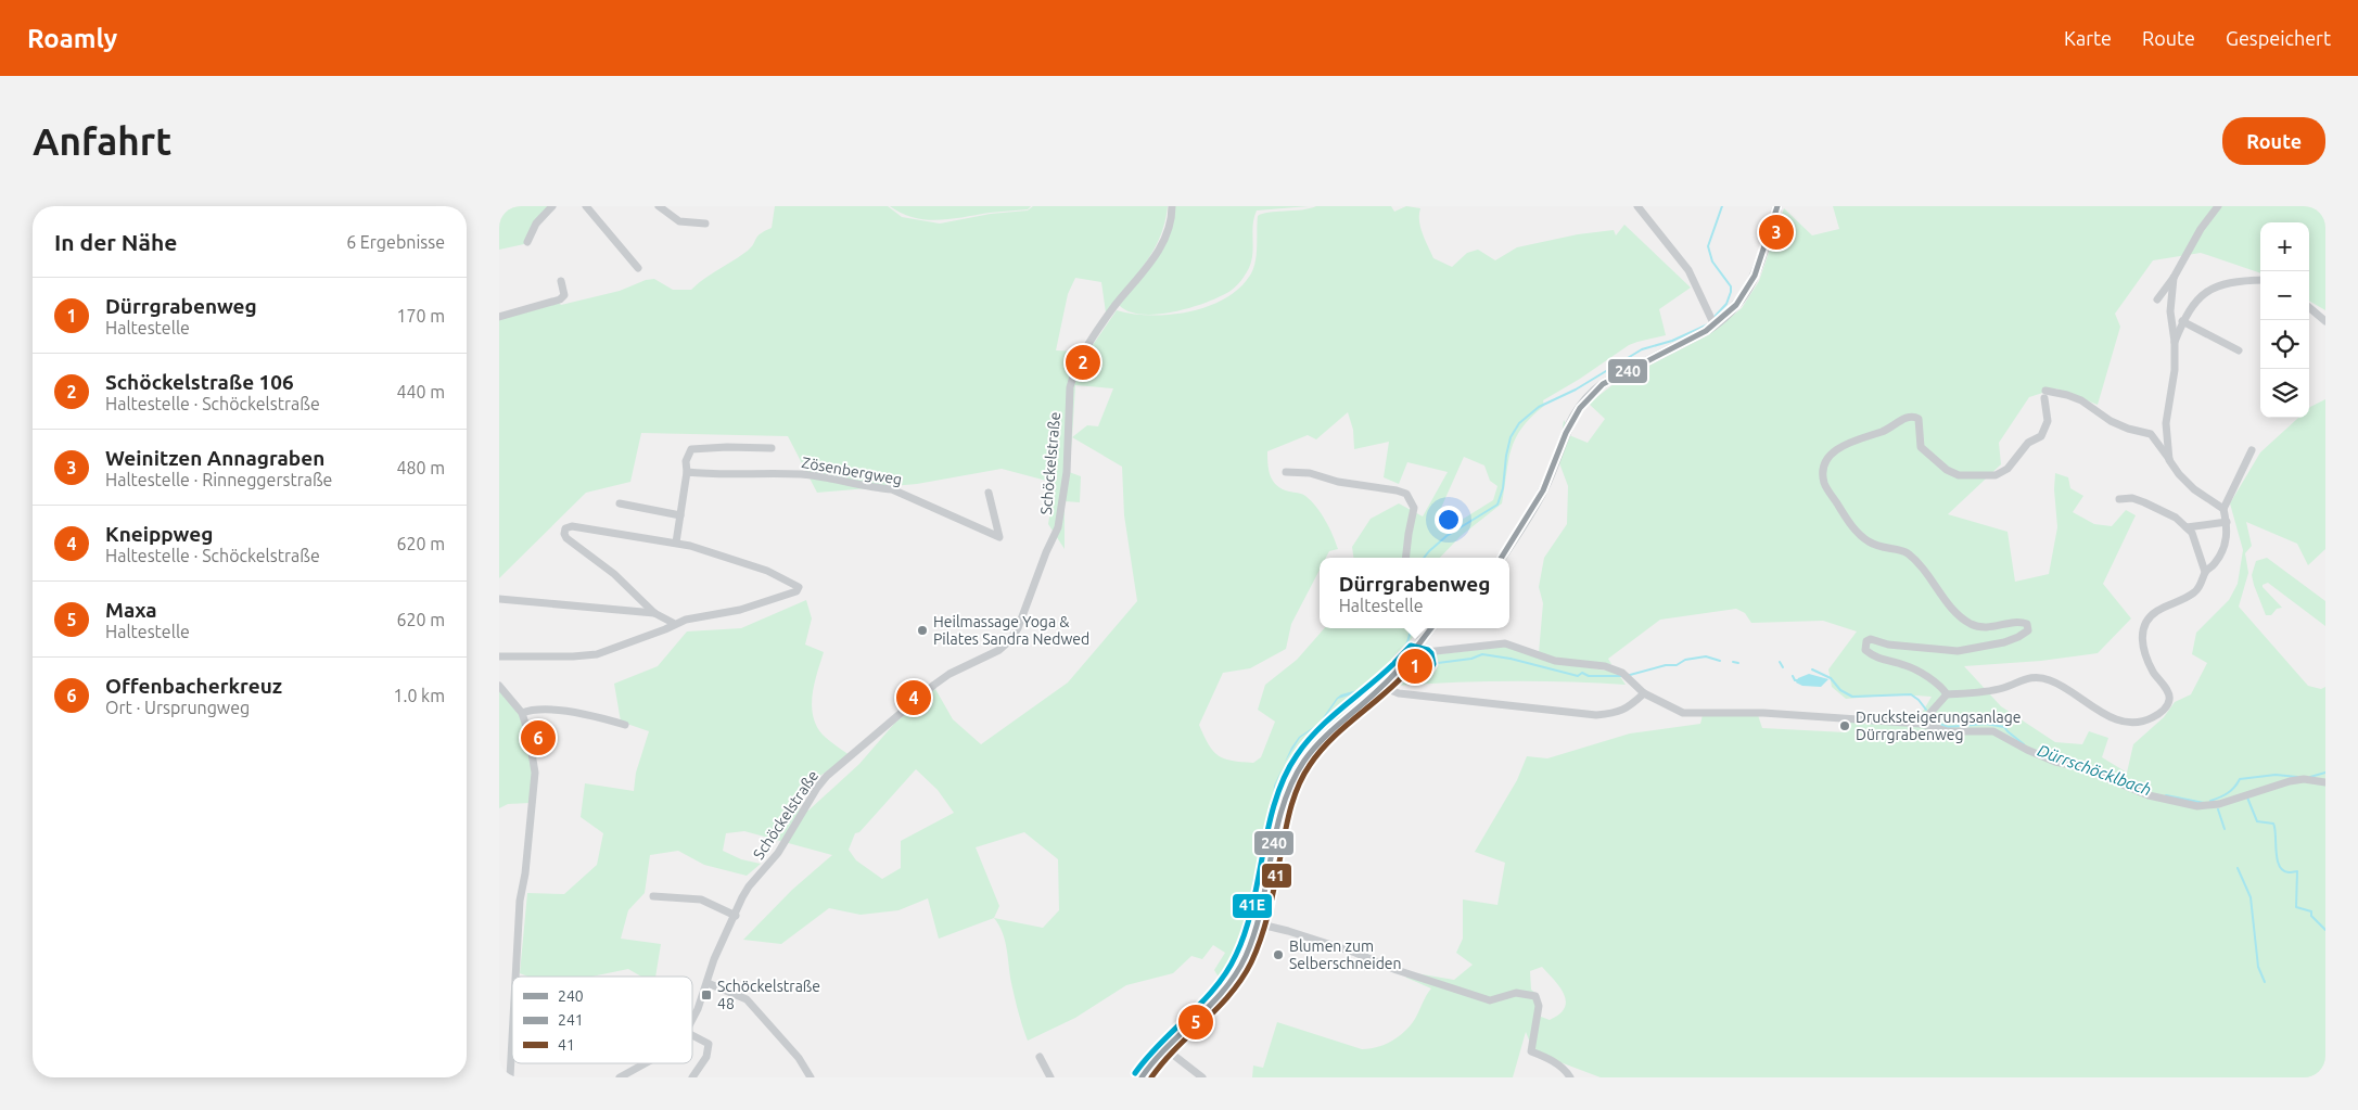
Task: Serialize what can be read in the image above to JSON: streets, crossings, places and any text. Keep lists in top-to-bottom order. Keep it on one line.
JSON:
{"streets":{"street":["Schöckelstraße","Zösenbergweg"]},"water":["Dürrschöcklbach"],"places":{"other":["Heilmassage Yoga & Pilates Sandra Nedwed","Drucksteigerungsanlage Dürrgrabenweg","Blumen zum Selberschneiden"],"transit":["Schöckelstraße 48"]},"lines":["transit line 240","transit line 41E","transit line 41"],"legend":["240","241","41"],"page":{"header":"Roamly","nav":["Karte","Route","Gespeichert"],"buttons":"Route","title":"Anfahrt","heading":["In der Nähe","6 Ergebnisse"],"pins":["3","2","1","4","6","5"],"map_buttons":["+","−"],"list":[{"mark":"1","name":"Dürrgrabenweg","note":"Haltestelle","value":"170 m"},{"mark":"2","name":"Schöckelstraße 106","note":"Haltestelle · Schöckelstraße","value":"440 m"},{"mark":"3","name":"Weinitzen Annagraben","note":"Haltestelle · Rinneggerstraße","value":"480 m"},{"mark":"4","name":"Kneippweg","note":"Haltestelle · Schöckelstraße","value":"620 m"},{"mark":"5","name":"Maxa","note":"Haltestelle","value":"620 m"},{"mark":"6","name":"Offenbacherkreuz","note":"Ort · Ursprungweg","value":"1.0 km"}],"popup":["Dürrgrabenweg","Haltestelle"]}}
